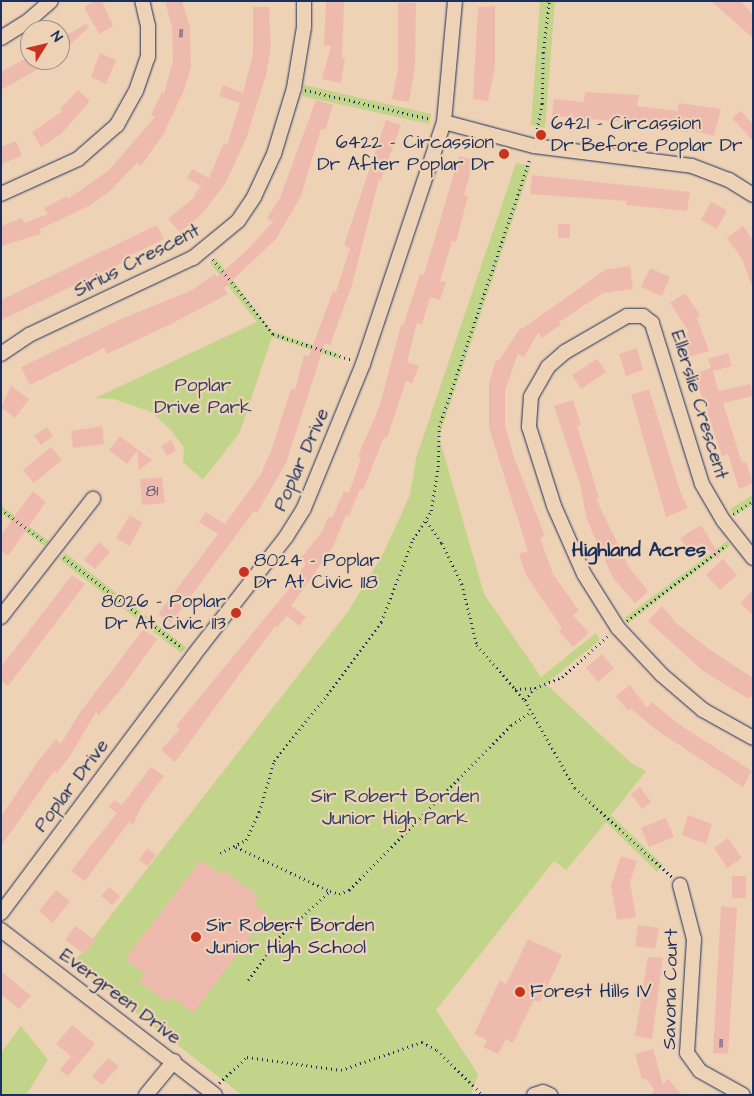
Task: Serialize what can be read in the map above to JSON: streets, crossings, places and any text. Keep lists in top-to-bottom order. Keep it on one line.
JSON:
{"streets":{"street":["Sirius Crescent","Ellerslie Crescent","Poplar Drive","Savona Court","Evergreen Drive"]},"districts":["Highland Acres"],"parks":["Poplar Drive Park","Sir Robert Borden Junior High Park"],"places":["6421 - Circassion Dr Before Poplar Dr","6422 - Circassion Dr After Poplar Dr","8024 - Poplar Dr At Civic 118","8026 - Poplar Dr At Civic 113","Sir Robert Borden Junior High School","Forest Hills IV"],"house_numbers":["11","81","11"],"north":"top right"}
